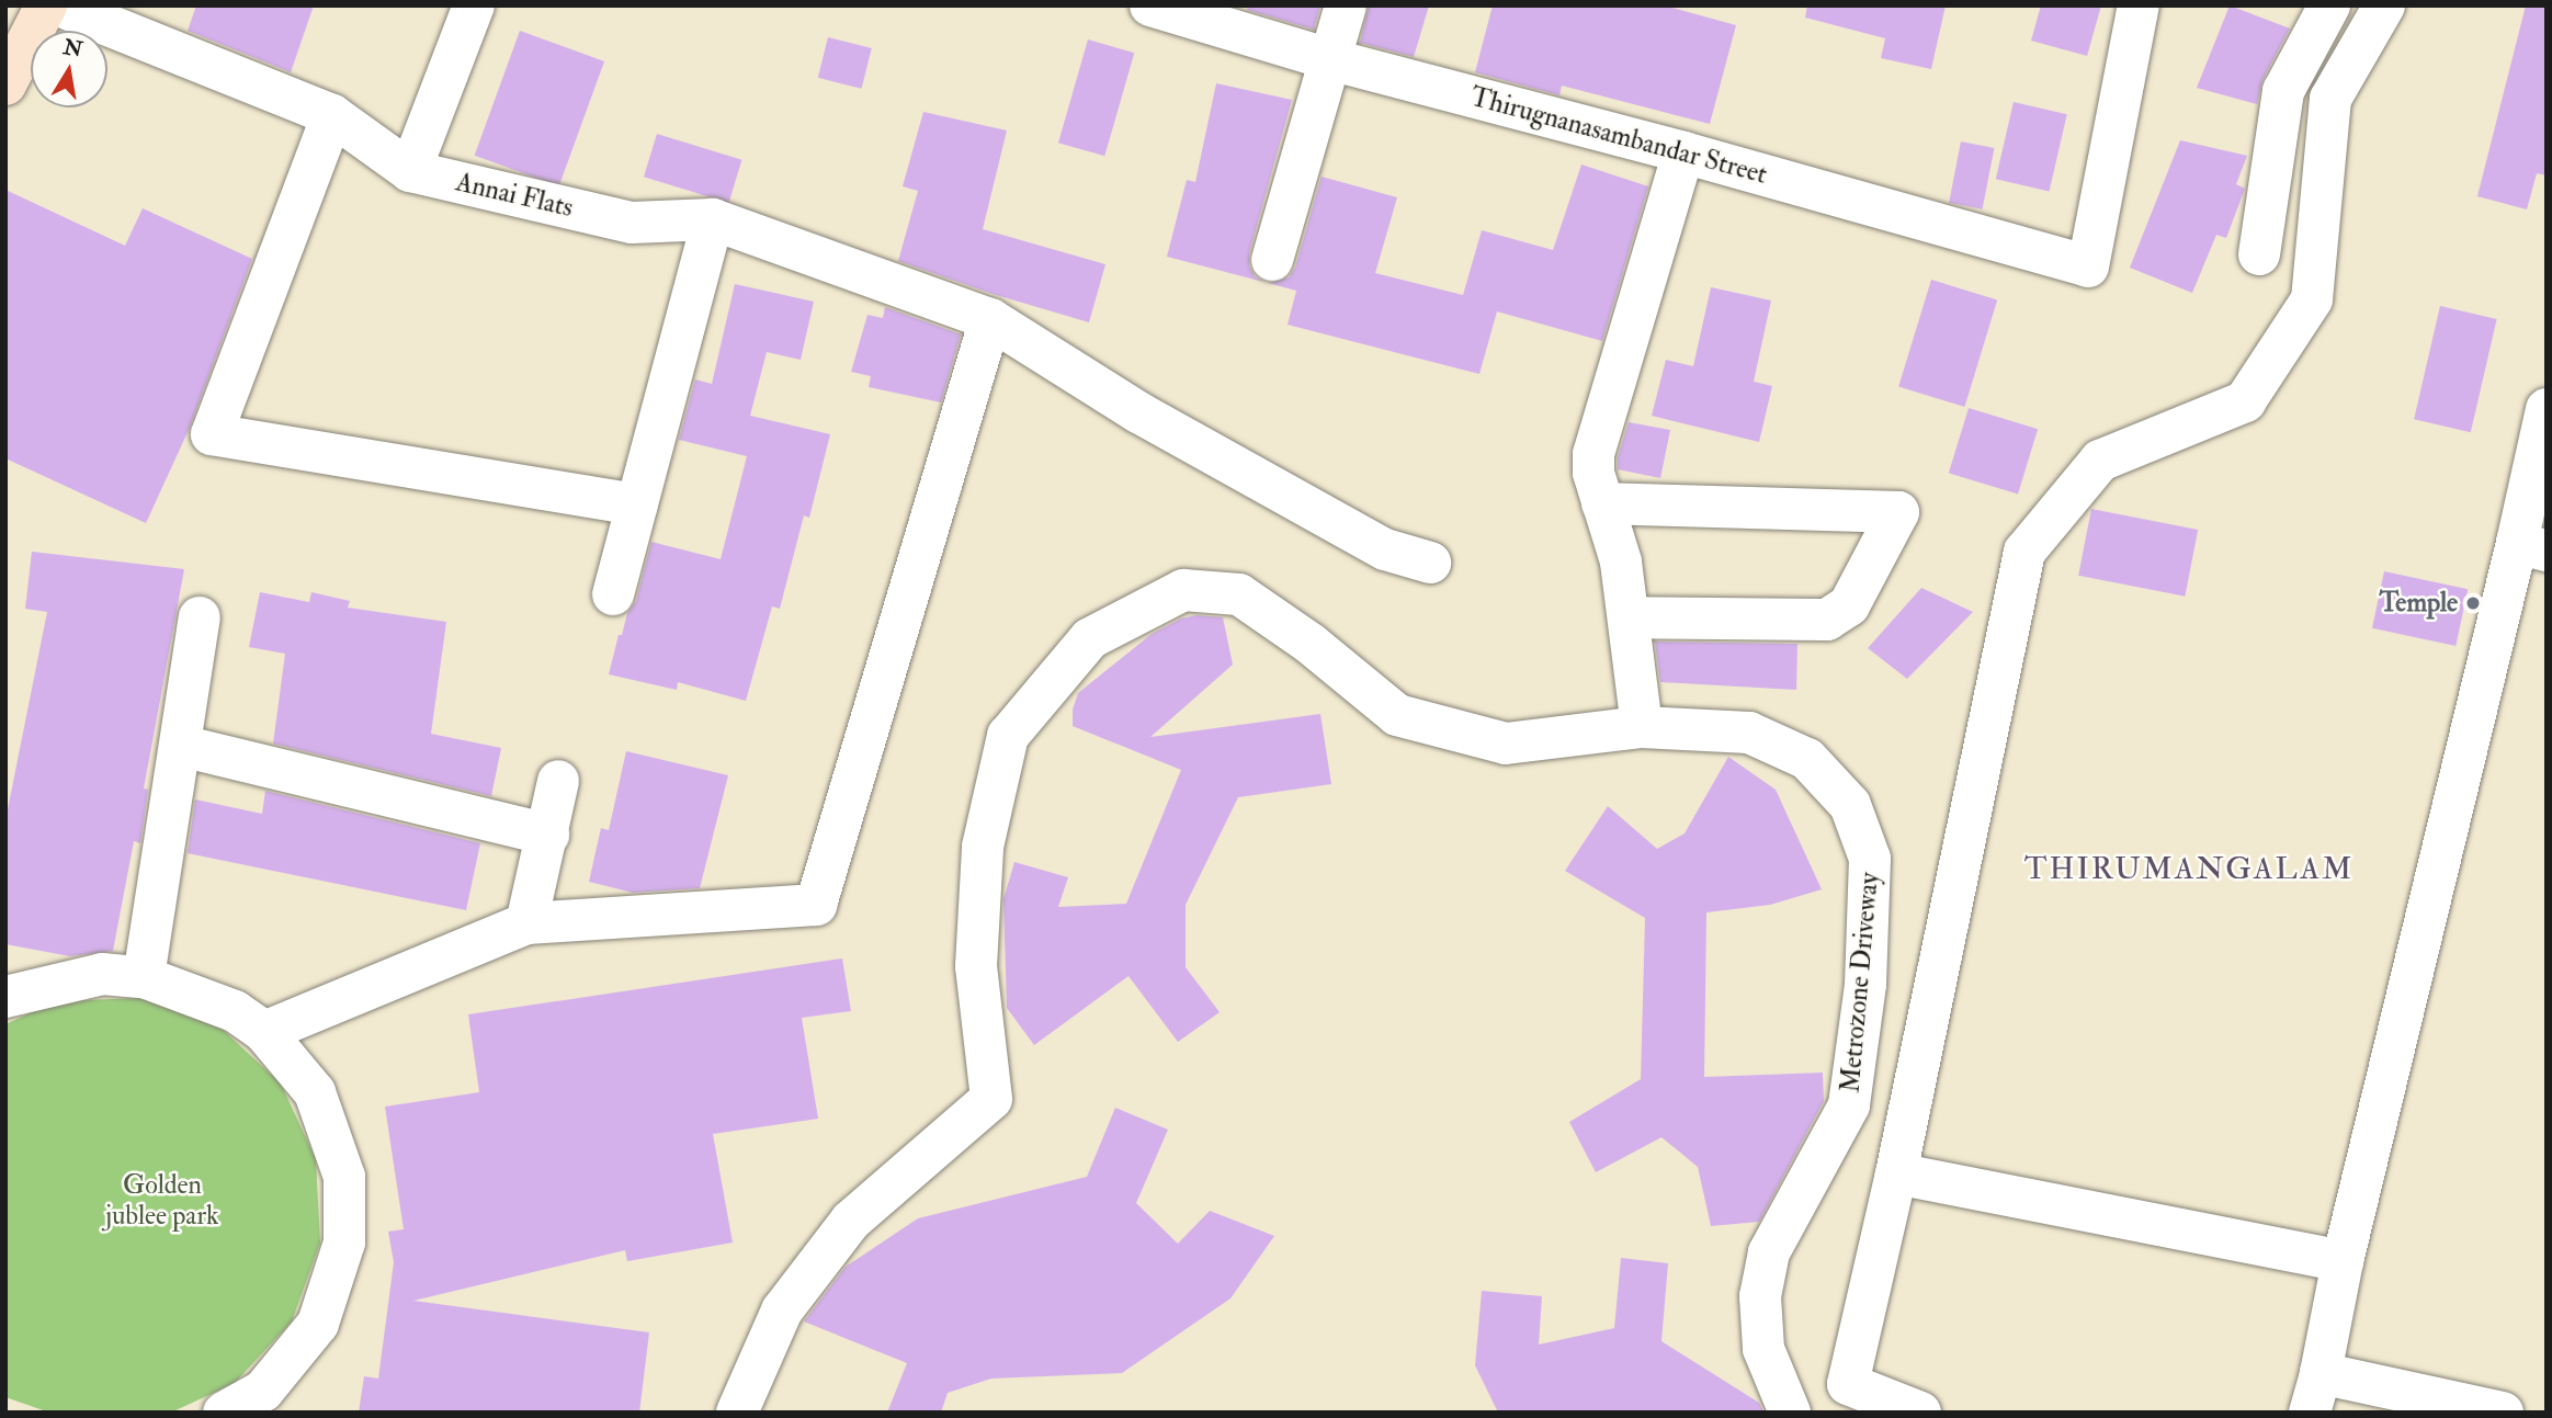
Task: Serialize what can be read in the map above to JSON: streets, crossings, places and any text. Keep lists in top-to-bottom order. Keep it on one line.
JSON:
{"streets":{"street":["Thirugnanasambandar Street","Annai Flats","Metrozone Driveway"]},"districts":["THIRUMANGALAM"],"parks":["Golden jublee park"],"places":["Temple"],"north":"top"}
